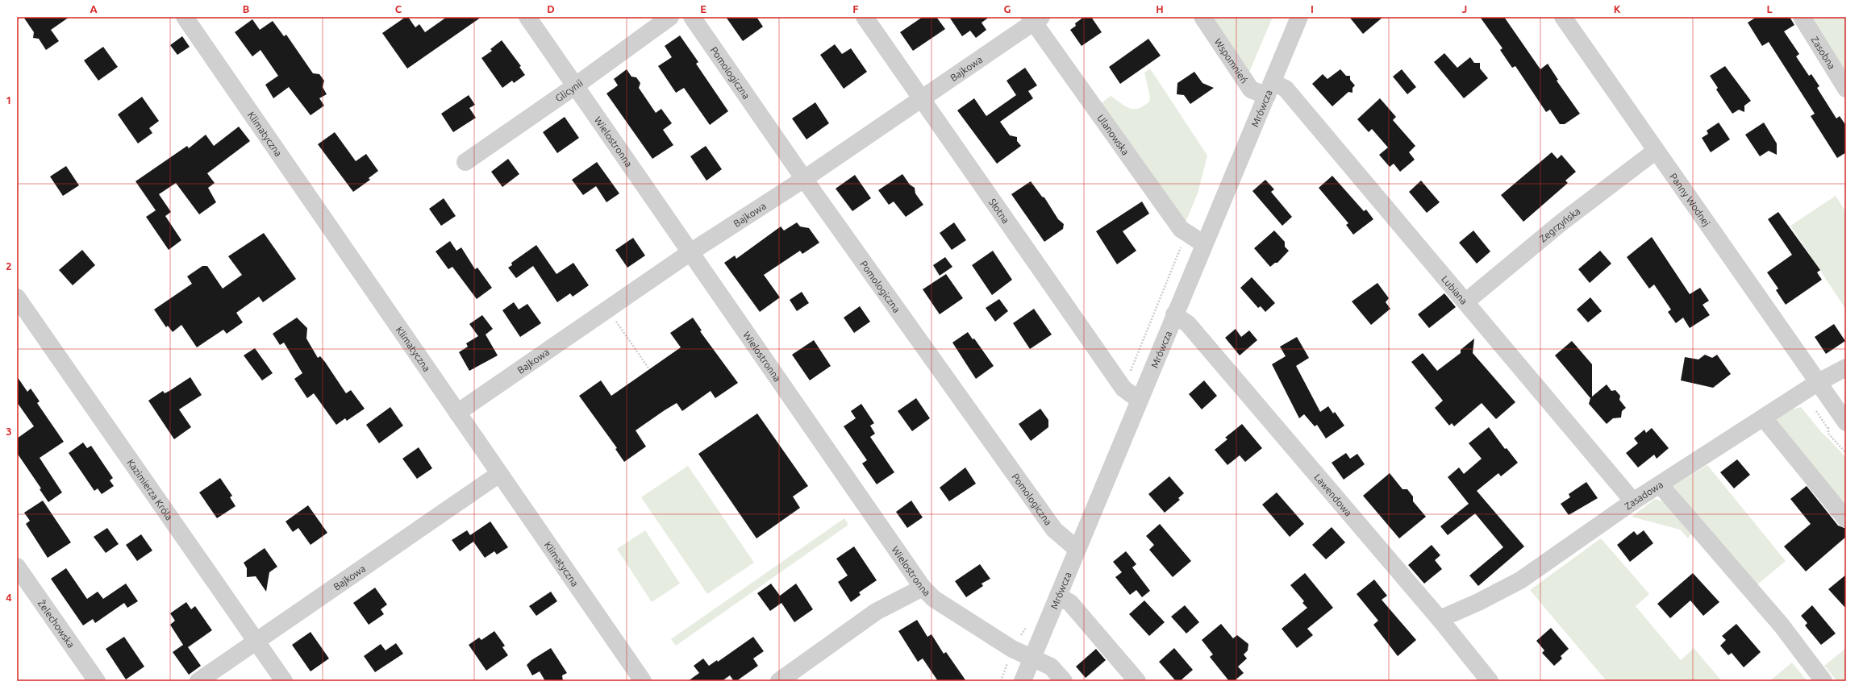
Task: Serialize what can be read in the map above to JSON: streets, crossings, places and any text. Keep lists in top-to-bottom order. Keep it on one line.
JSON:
{"streets":{"street":["Zasobna","Wspomnień","Bajkowa","Pomologiczna","Glicynii","Mrówcza","Klimatyczna","Ulanowska","Wielostronna","Panny Wodnej","Słotna","Zegrzyńska","Lubiana","Kazimierza Króla","Lawendowa","Zasadowa","Żelechowska"]},"crossings":[["Wspomnień","Mrówcza"],["Wspomnień","Lubiana"],["Bajkowa","Pomologiczna"],["Bajkowa","Klimatyczna"],["Bajkowa","Ulanowska"],["Bajkowa","Wielostronna"],["Bajkowa","Słotna"],["Bajkowa","Kazimierza Króla"],["Pomologiczna","Mrówcza"],["Glicynii","Wielostronna"],["Mrówcza","Ulanowska"],["Mrówcza","Wielostronna"],["Mrówcza","Słotna"],["Mrówcza","Lubiana"],["Mrówcza","Lawendowa"],["Panny Wodnej","Zegrzyńska"],["Panny Wodnej","Zasadowa"],["Zegrzyńska","Lubiana"],["Lubiana","Zasadowa"],["Lawendowa","Zasadowa"]],"grid":{"columns":["A","B","C","D","E","F","G","H","I","J","K","L"],"rows":["1","2","3","4"]}}
